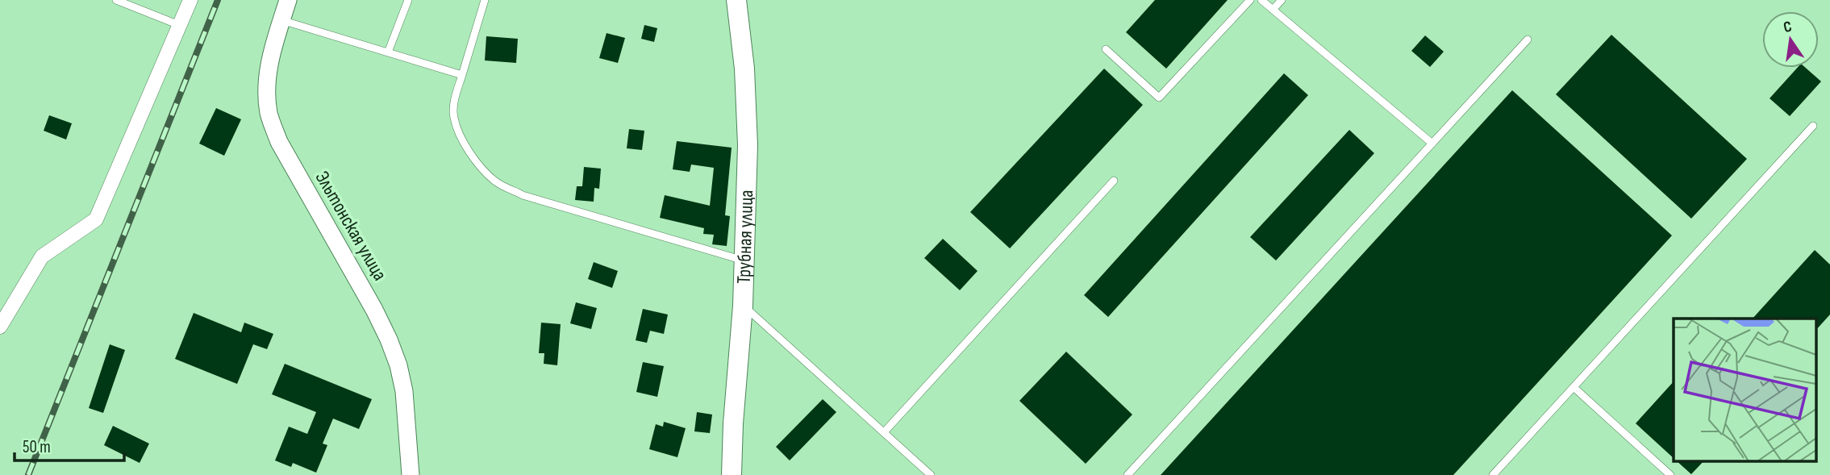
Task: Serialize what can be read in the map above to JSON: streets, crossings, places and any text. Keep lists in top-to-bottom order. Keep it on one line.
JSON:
{"streets":{"main road":["Трубная улица"],"street":["Эльтонская улица"]},"scale_bar":"50 m","north":"top"}
